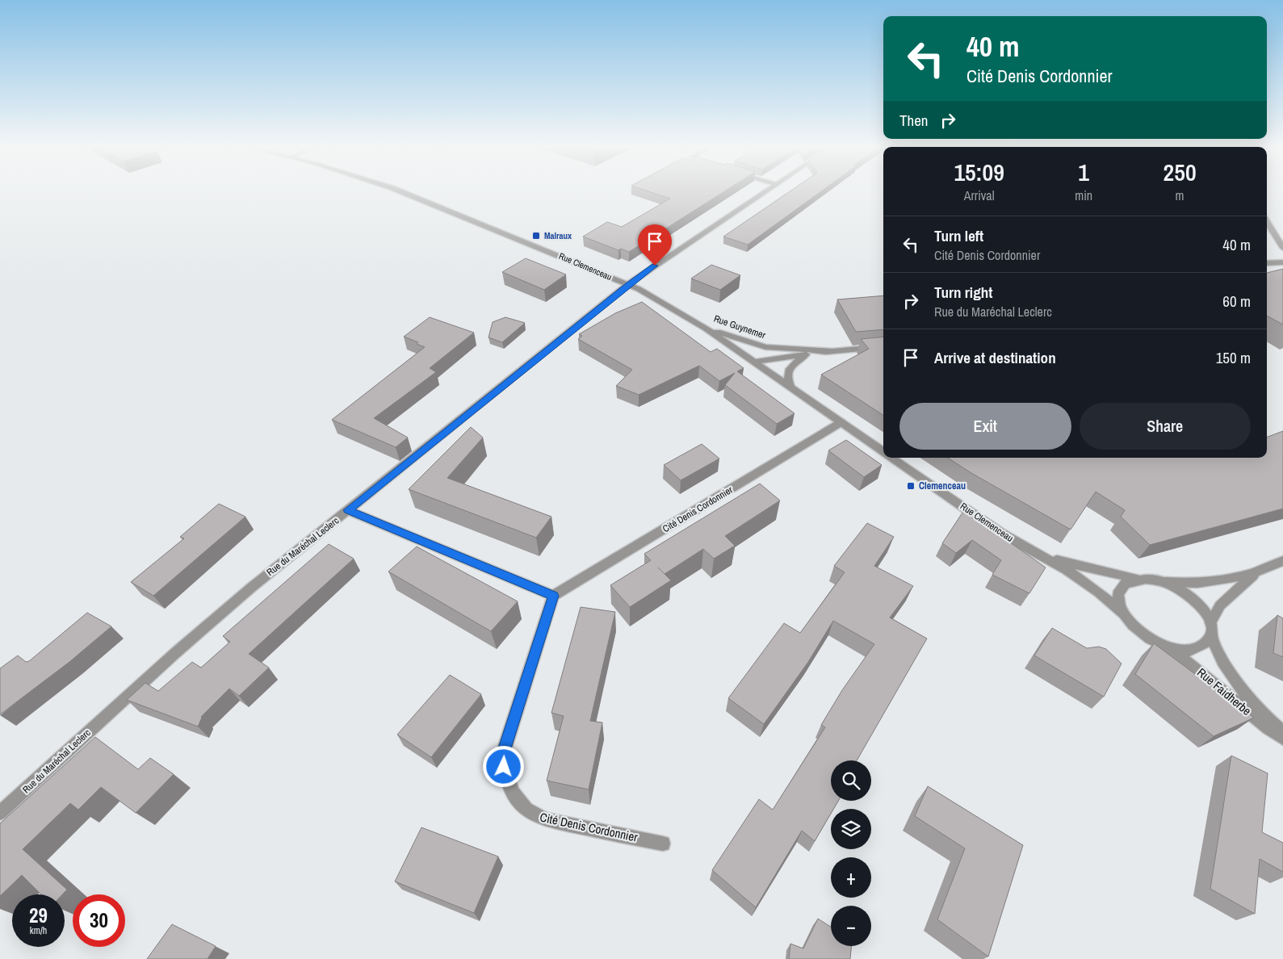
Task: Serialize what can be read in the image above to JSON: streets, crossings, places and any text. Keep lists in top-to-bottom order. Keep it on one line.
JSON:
{"streets":{"street":["Rue Clemenceau","Rue Guynemer","Cité Denis Cordonnier","Rue du Maréchal Leclerc","Rue Faidherbe"]},"crossings":[["Rue Clemenceau","Rue Guynemer"],["Rue Clemenceau","Cité Denis Cordonnier"],["Rue Clemenceau","Rue du Maréchal Leclerc"],["Rue Clemenceau","Rue Faidherbe"]],"places":{"transit":["Malraux","Clemenceau"]},"page":{"turn":["40 m","Cité Denis Cordonnier"],"then":"Then","eta":["15:09","Arrival","1","min","250","m"],"list":[{"name":"Turn left","note":"Cité Denis Cordonnier","value":"40 m"},{"name":"Turn right","note":"Rue du Maréchal Leclerc","value":"60 m"},{"name":"Arrive at destination","value":"150 m"}],"buttons":["Exit","Share"],"map_buttons":["+","−"],"speed":"29 km/h","limit":"30"}}
